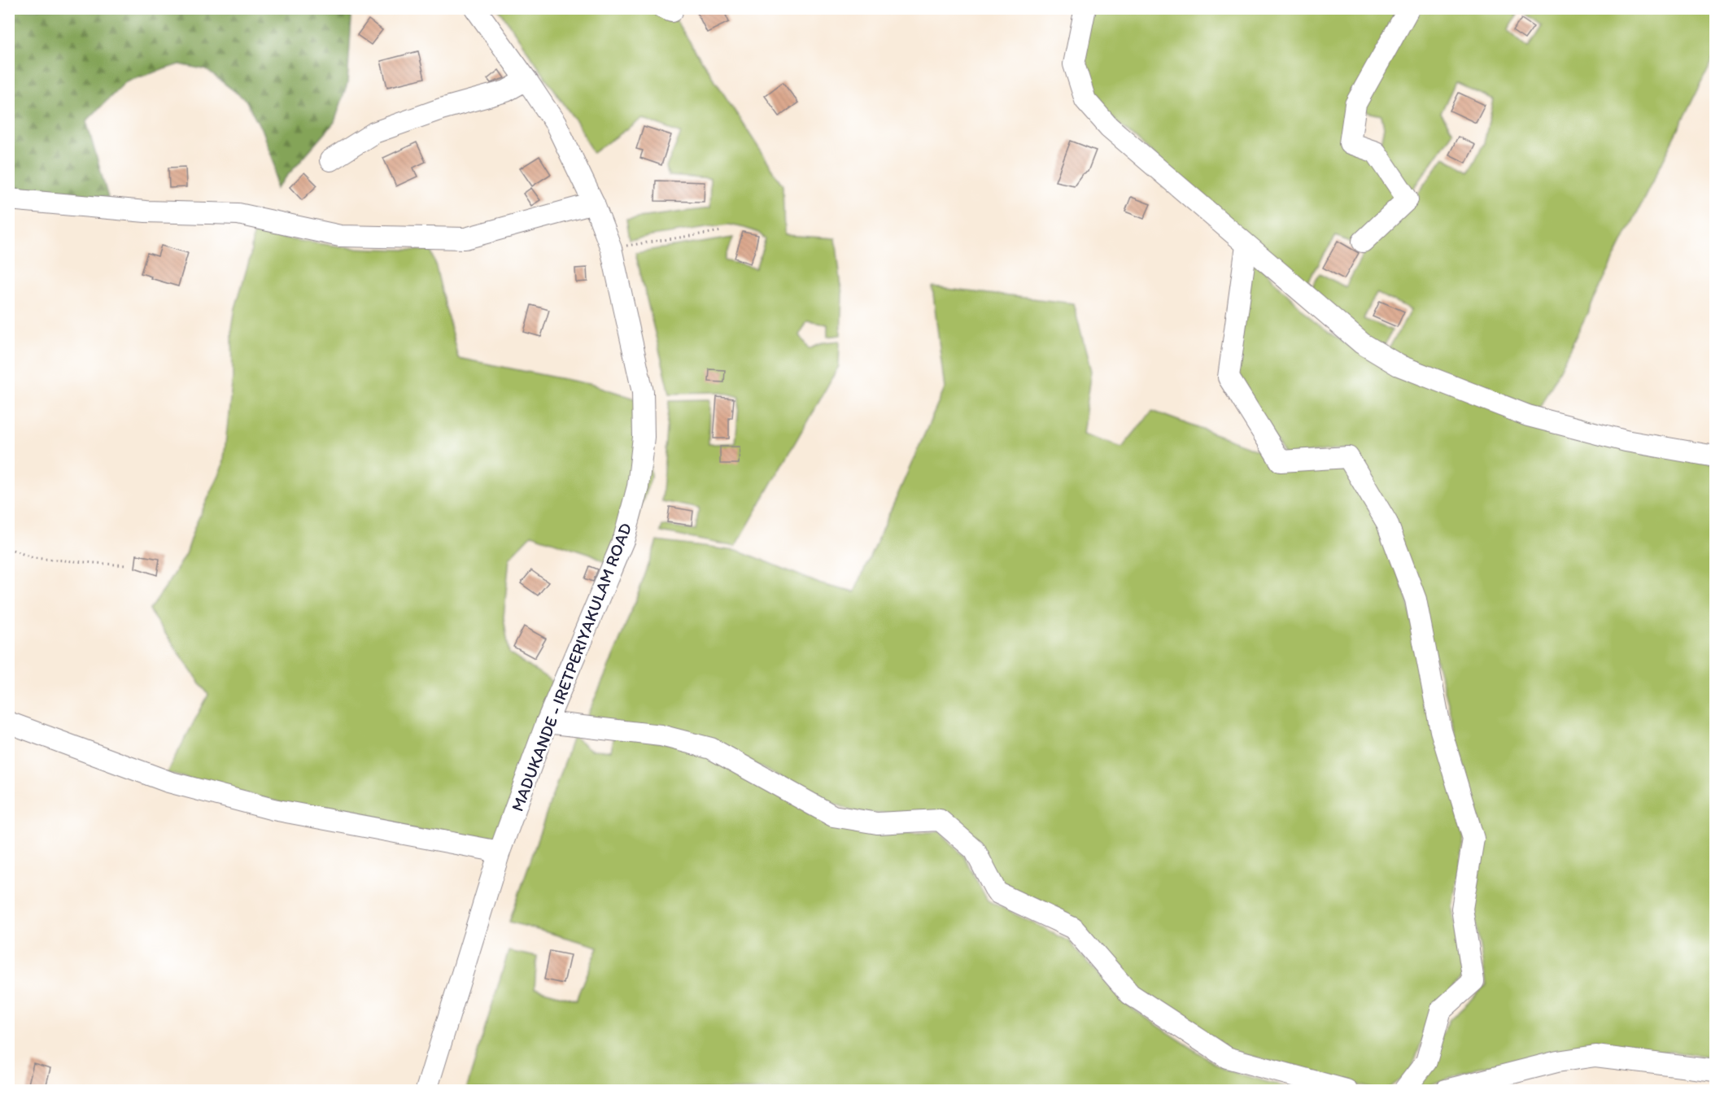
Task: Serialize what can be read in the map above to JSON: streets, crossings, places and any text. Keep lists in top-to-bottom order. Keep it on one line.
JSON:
{"streets":{"street":["MADUKANDE - IRETPERIYAKULAM ROAD"]}}
